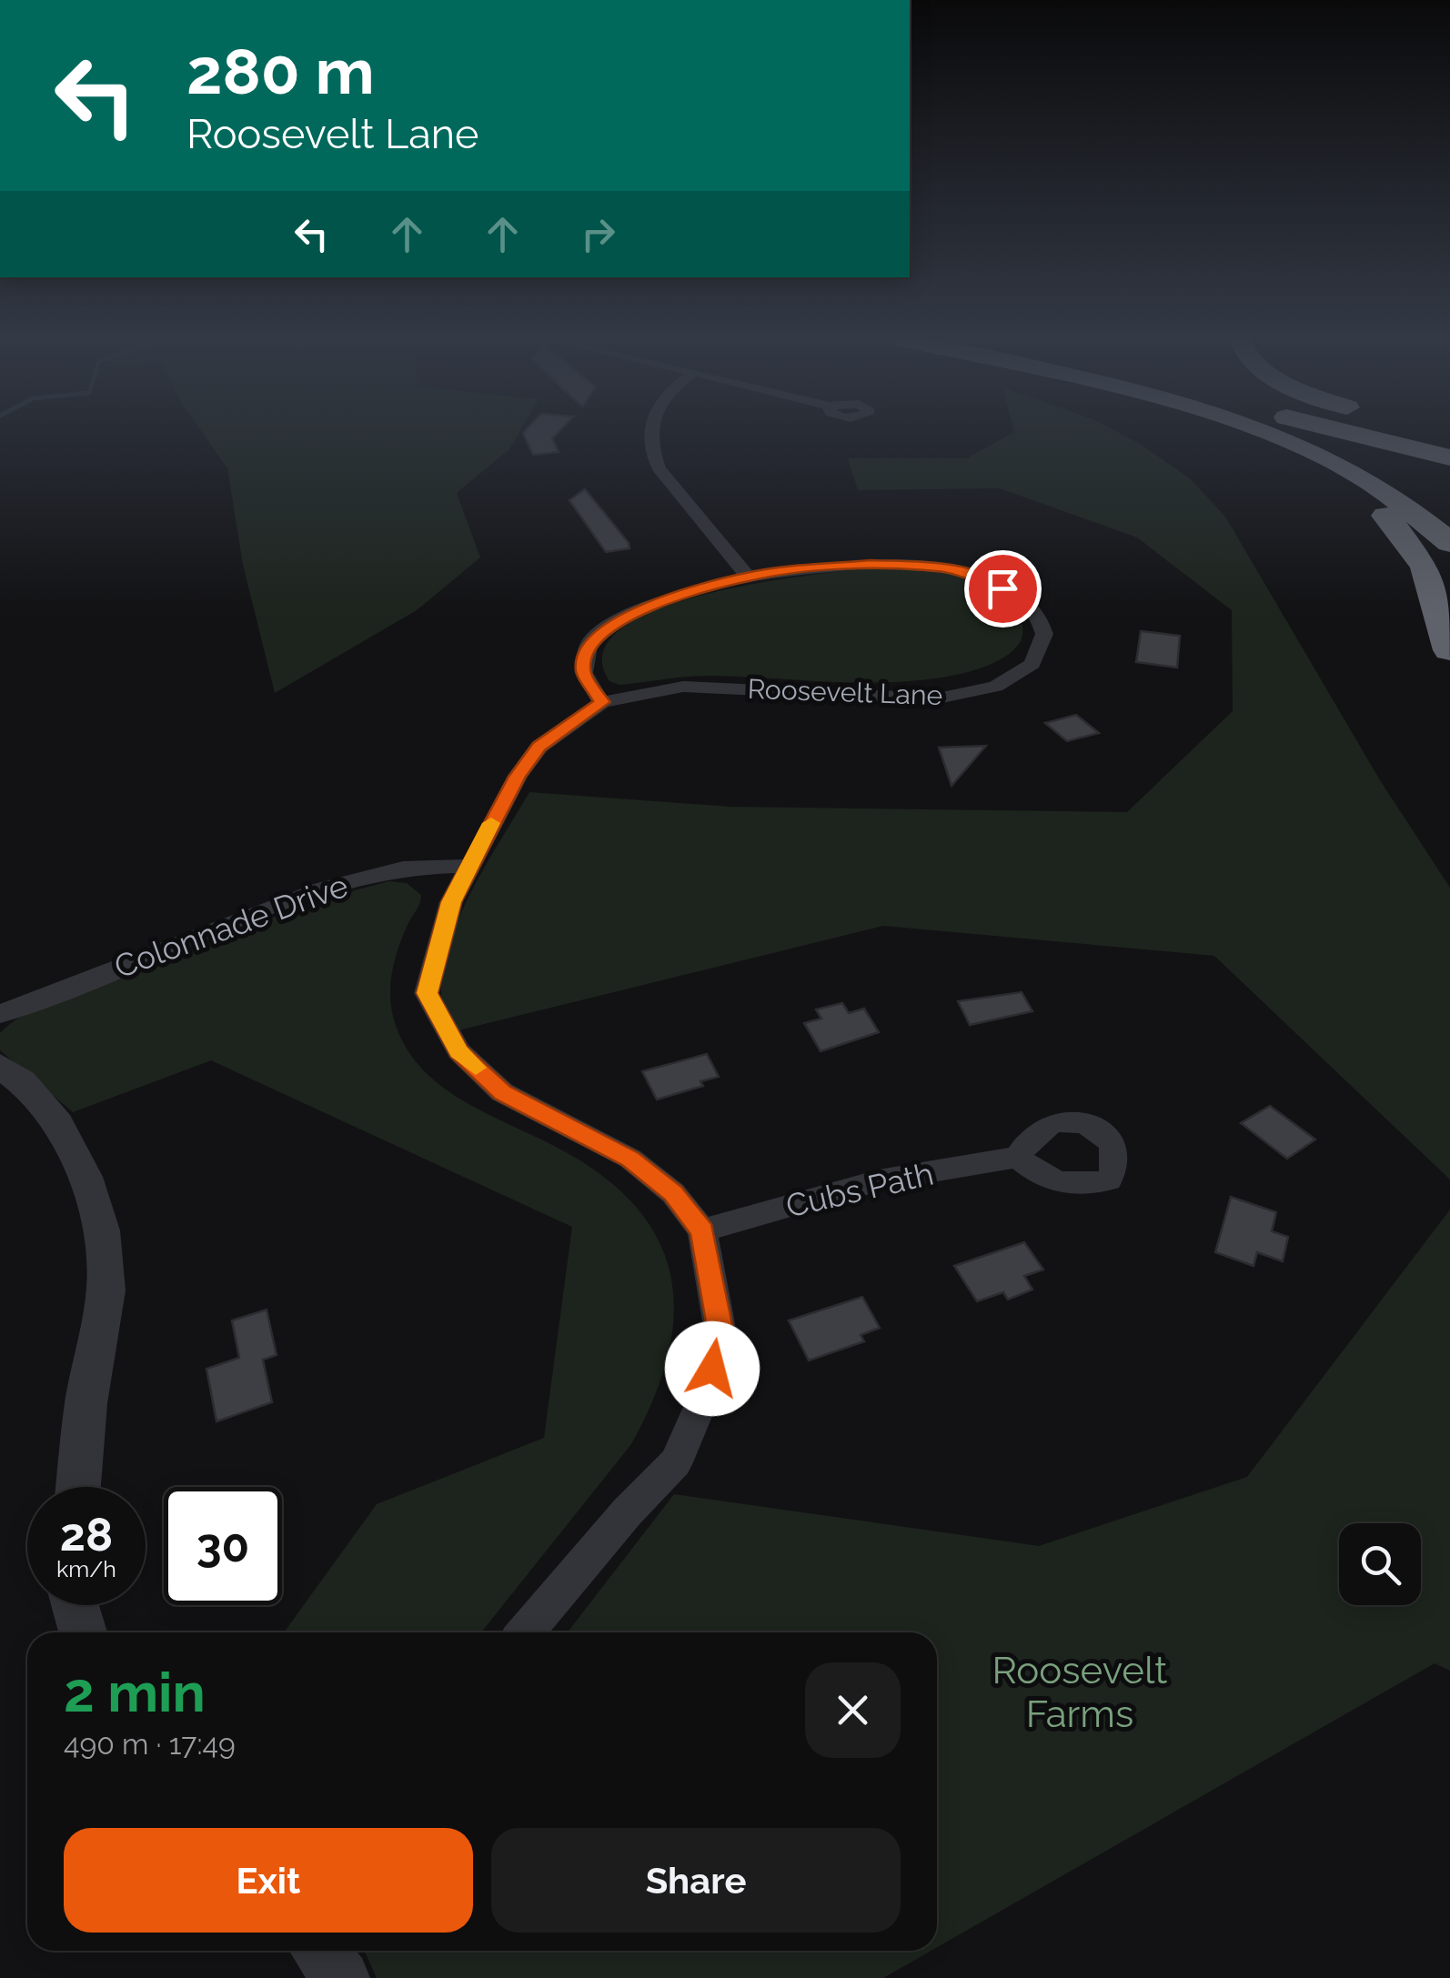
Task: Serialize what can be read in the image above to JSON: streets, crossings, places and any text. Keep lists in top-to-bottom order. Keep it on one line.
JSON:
{"streets":{"street":["Roosevelt Lane","Colonnade Drive","Cubs Path"]},"crossings":[["Roosevelt Lane","Colonnade Drive"],["Roosevelt Lane","Cubs Path"]],"parks":["Roosevelt Farms"],"page":{"turn":["280 m","Roosevelt Lane"],"speed":"28 km/h","limit":"30","heading":["2 min","490 m · 17:49"],"buttons":["Exit","Share"]}}
